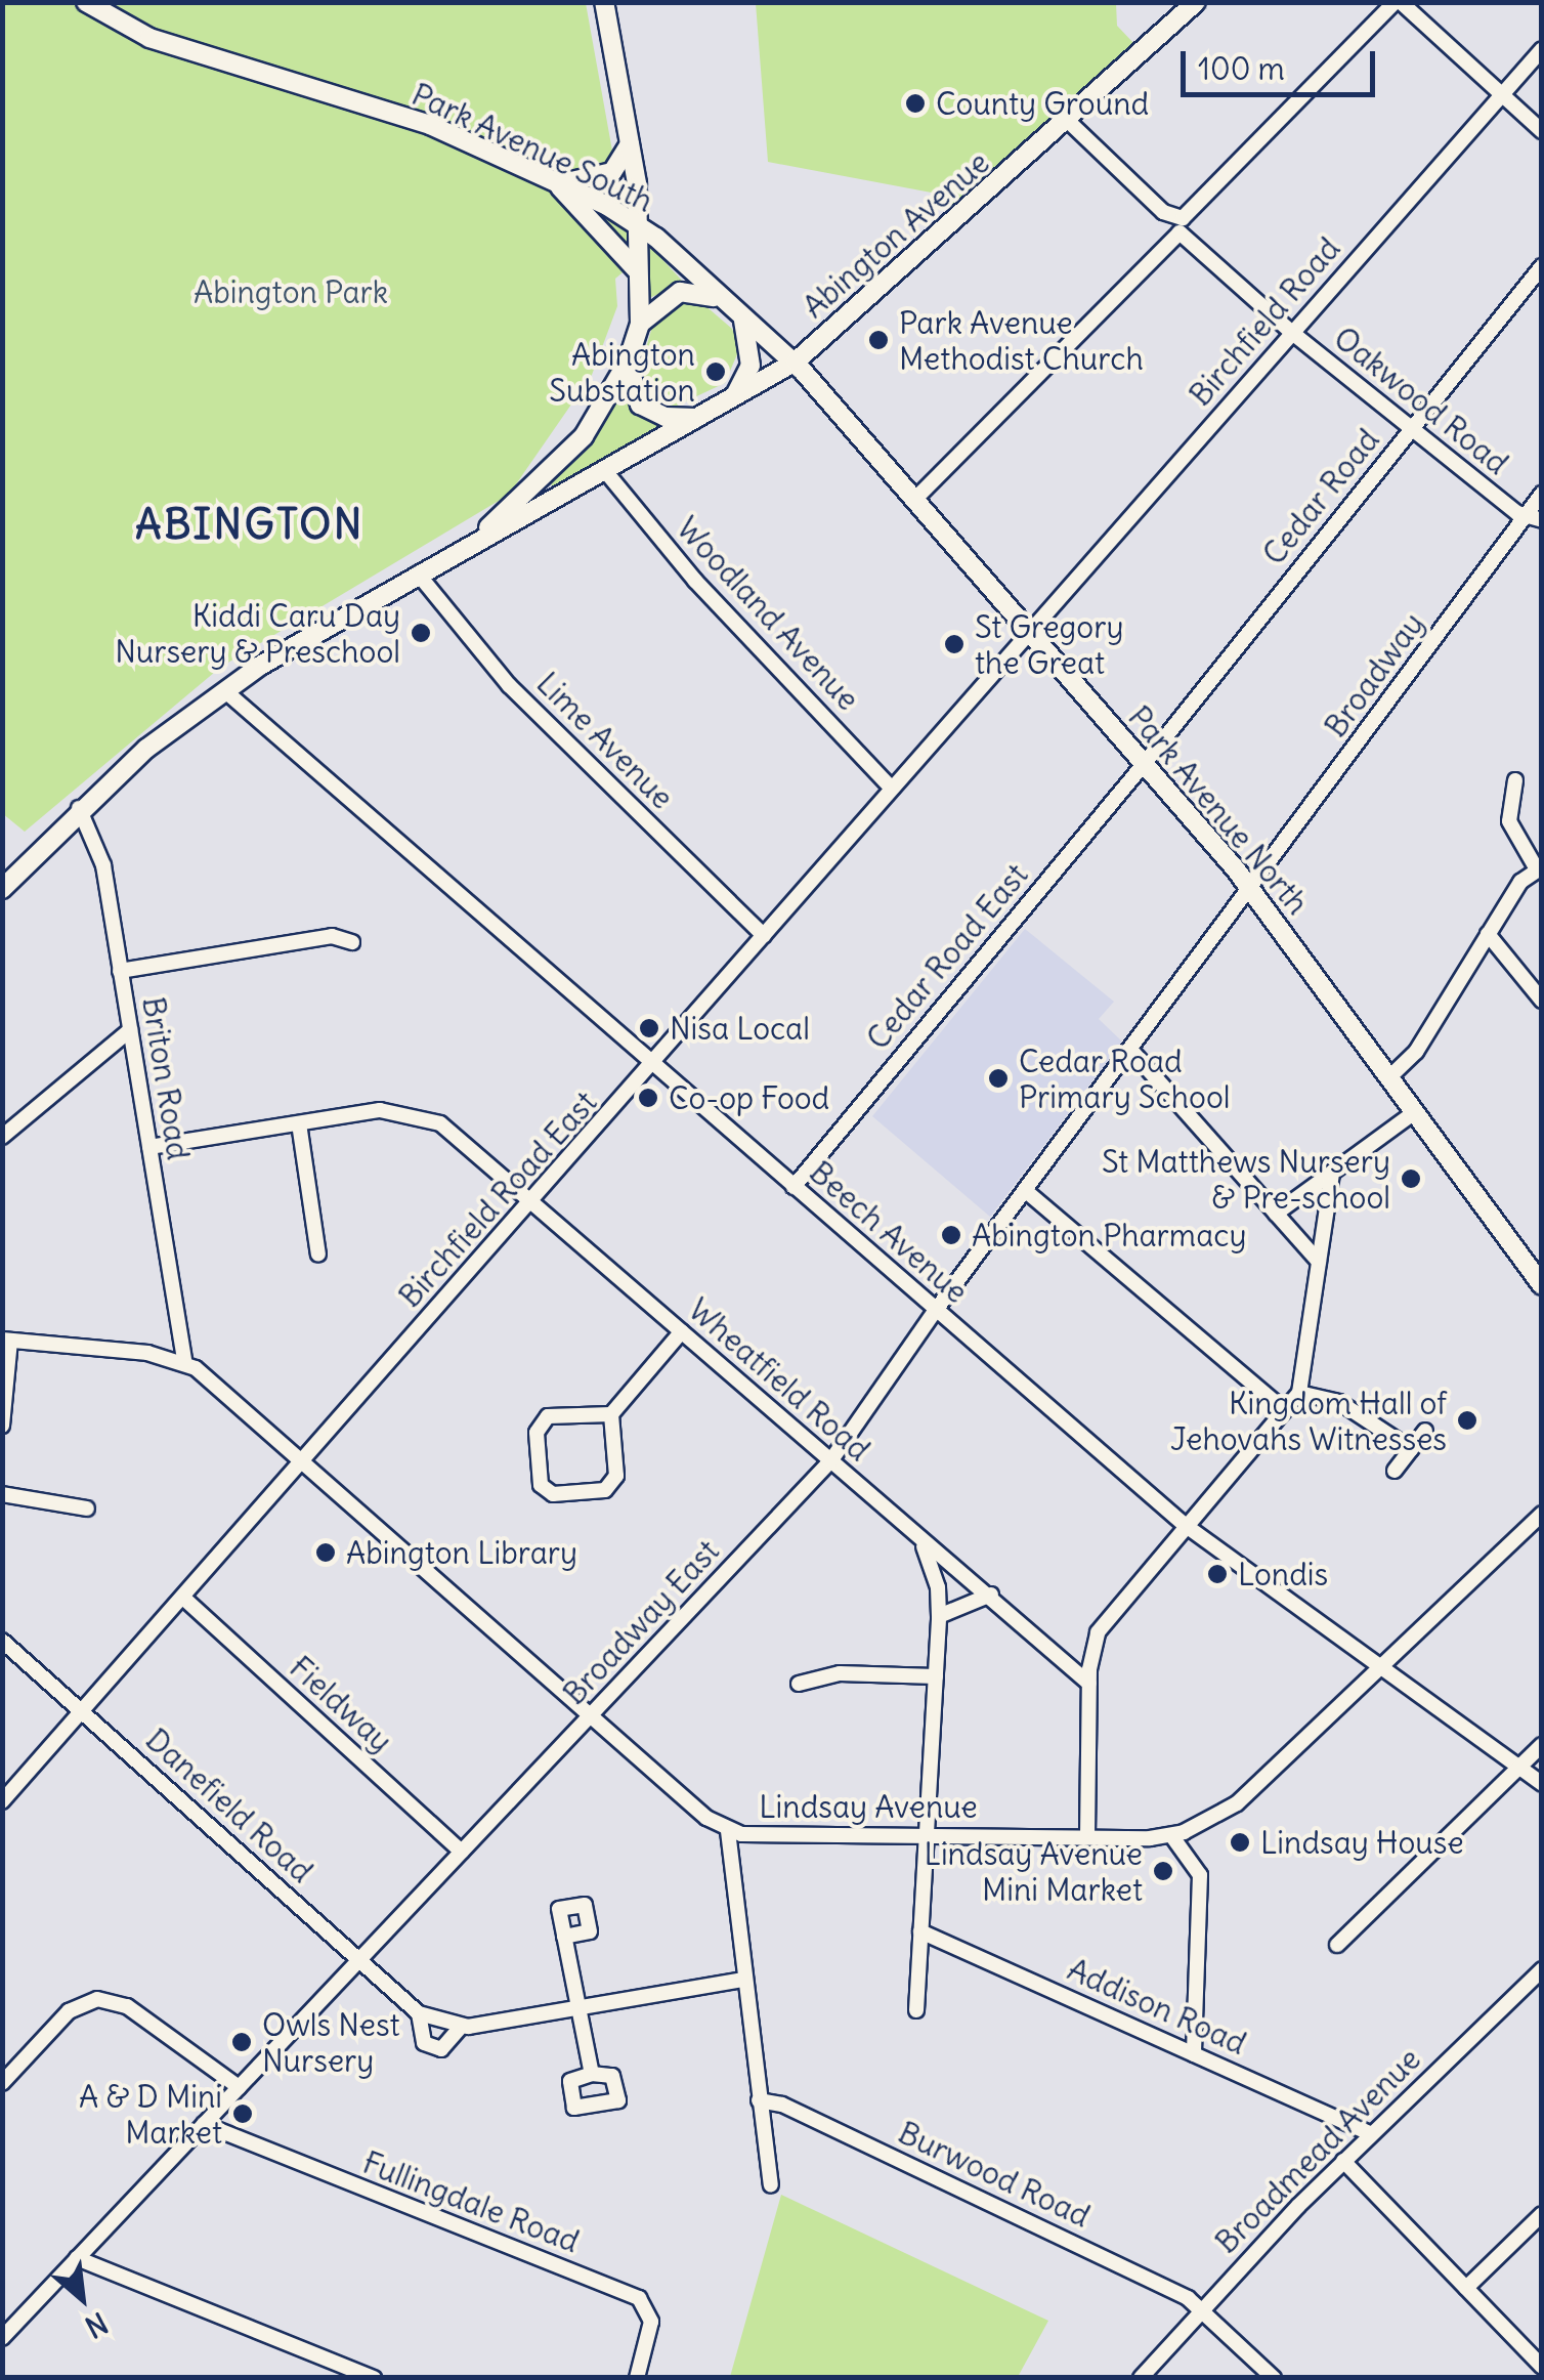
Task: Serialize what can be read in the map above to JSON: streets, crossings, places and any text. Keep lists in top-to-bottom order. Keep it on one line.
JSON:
{"streets":{"main road":["Park Avenue South","Abington Avenue","Park Avenue North"],"street":["Birchfield Road","Oakwood Road","Cedar Road","Woodland Avenue","Broadway","Lime Avenue","Cedar Road East","Briton Road","Birchfield Road East","Beech Avenue","Wheatfield Road","Broadway East","Fieldway","Danefield Road","Lindsay Avenue","Addison Road","Broadmead Avenue","Burwood Road","Fullingdale Road"]},"crossings":[["Abington Avenue","Oakwood Road"],["Abington Avenue","Woodland Avenue"],["Abington Avenue","Park Avenue North"],["Birchfield Road","Oakwood Road"],["Birchfield Road","Park Avenue North"],["Birchfield Road","Birchfield Road East"],["Oakwood Road","Cedar Road"],["Oakwood Road","Broadway"],["Cedar Road","Park Avenue North"],["Cedar Road","Cedar Road East"],["Woodland Avenue","Birchfield Road East"],["Broadway","Park Avenue North"],["Broadway","Broadway East"],["Lime Avenue","Birchfield Road East"],["Park Avenue North","Cedar Road East"],["Park Avenue North","Birchfield Road East"],["Park Avenue North","Broadway East"],["Cedar Road East","Beech Avenue"],["Briton Road","Wheatfield Road"],["Briton Road","Lindsay Avenue"],["Birchfield Road East","Beech Avenue"],["Birchfield Road East","Wheatfield Road"],["Birchfield Road East","Fieldway"],["Birchfield Road East","Danefield Road"],["Birchfield Road East","Lindsay Avenue"],["Beech Avenue","Broadway East"],["Beech Avenue","Lindsay Avenue"],["Wheatfield Road","Broadway East"],["Broadway East","Fieldway"],["Broadway East","Danefield Road"],["Broadway East","Lindsay Avenue"],["Broadway East","Fullingdale Road"],["Addison Road","Broadmead Avenue"],["Broadmead Avenue","Burwood Road"]],"districts":["ABINGTON"],"parks":["Abington Park"],"places":["County Ground","Park Avenue Methodist Church","Abington Substation","Kiddi Caru Day Nursery & Preschool","St Gregory the Great","Nisa Local","Cedar Road Primary School","Co-op Food","St Matthews Nursery & Pre-school","Abington Pharmacy","Kingdom Hall of Jehovahs Witnesses","Abington Library","Londis","Lindsay House","Lindsay Avenue Mini Market","Owls Nest Nursery","A & D Mini Market"],"scale_bar":"100 m","north":"bottom right"}
